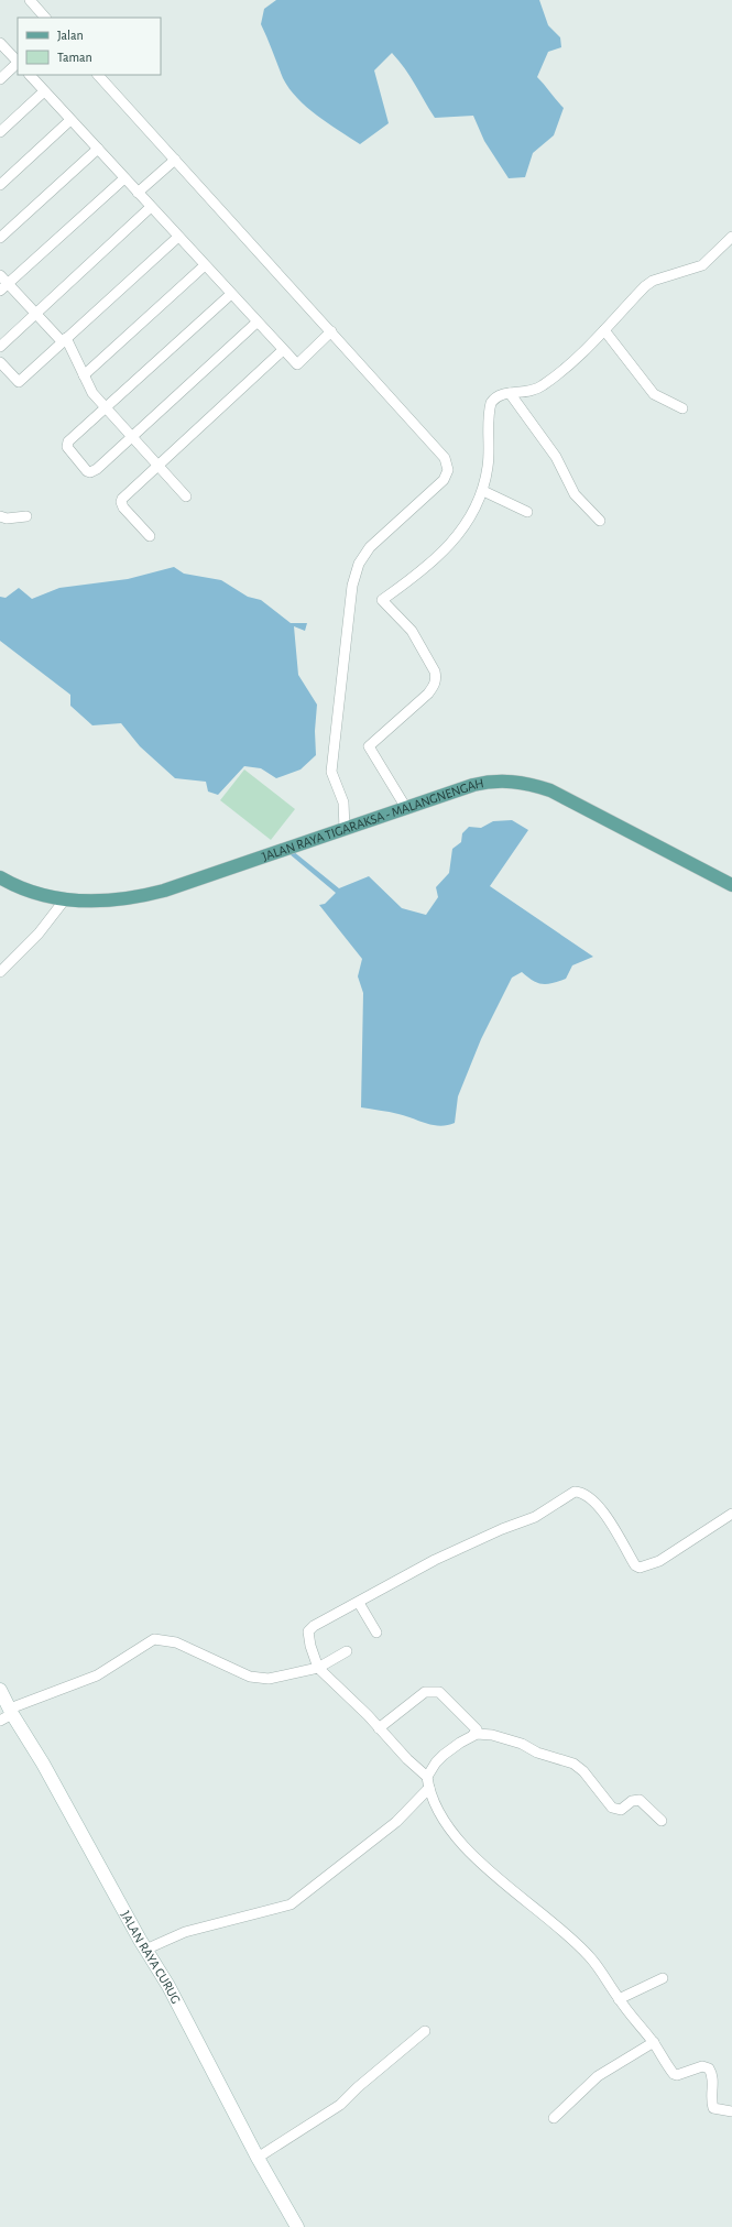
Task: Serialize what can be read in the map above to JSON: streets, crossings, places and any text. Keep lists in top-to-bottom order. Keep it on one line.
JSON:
{"streets":{"main road":["JALAN RAYA TIGARAKSA - MALANGNENGAH"],"street":["JALAN RAYA CURUG"]},"legend":["Jalan","Taman"]}
